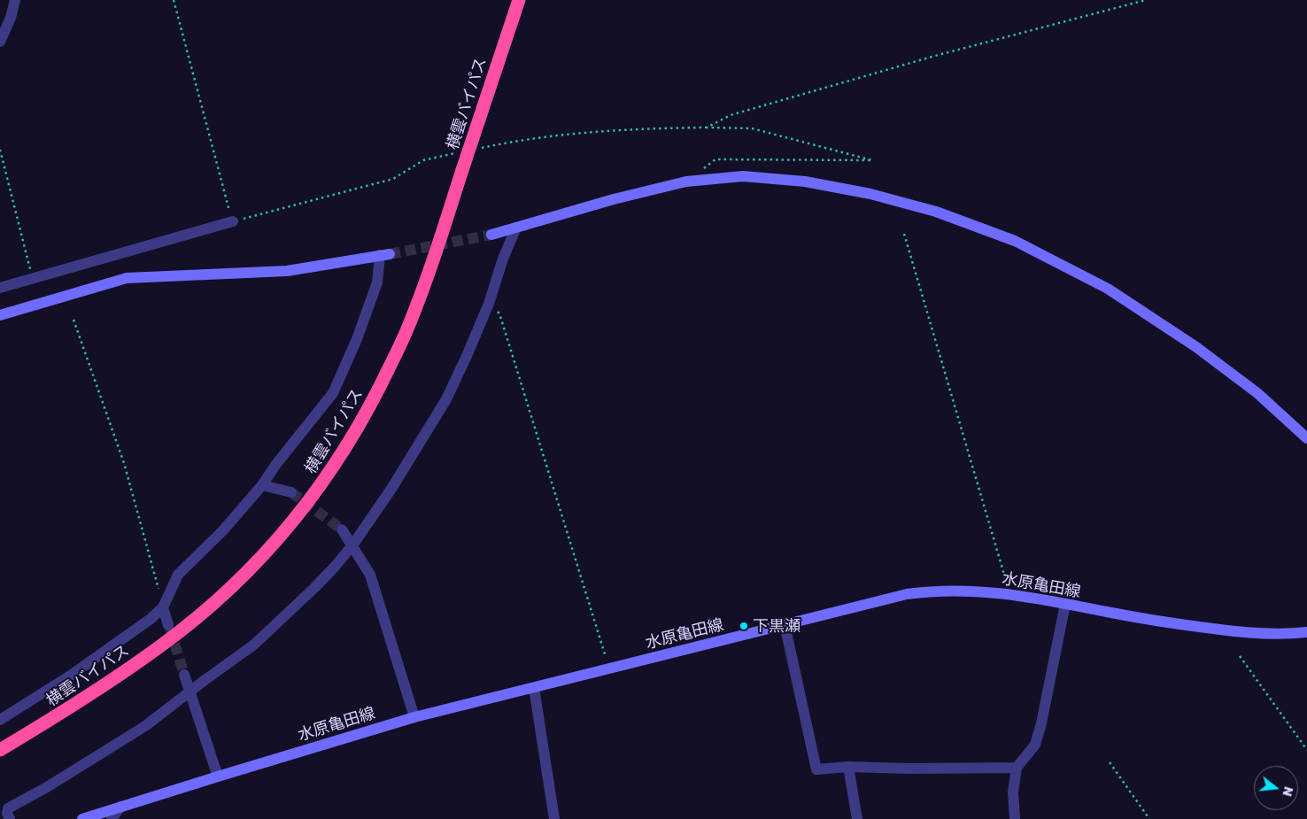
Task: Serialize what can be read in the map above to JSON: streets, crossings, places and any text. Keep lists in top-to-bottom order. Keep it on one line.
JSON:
{"streets":{"highway":["横雲バイパス"],"street":["水原亀田線"]},"places":["下黒瀬"],"north":"right"}
